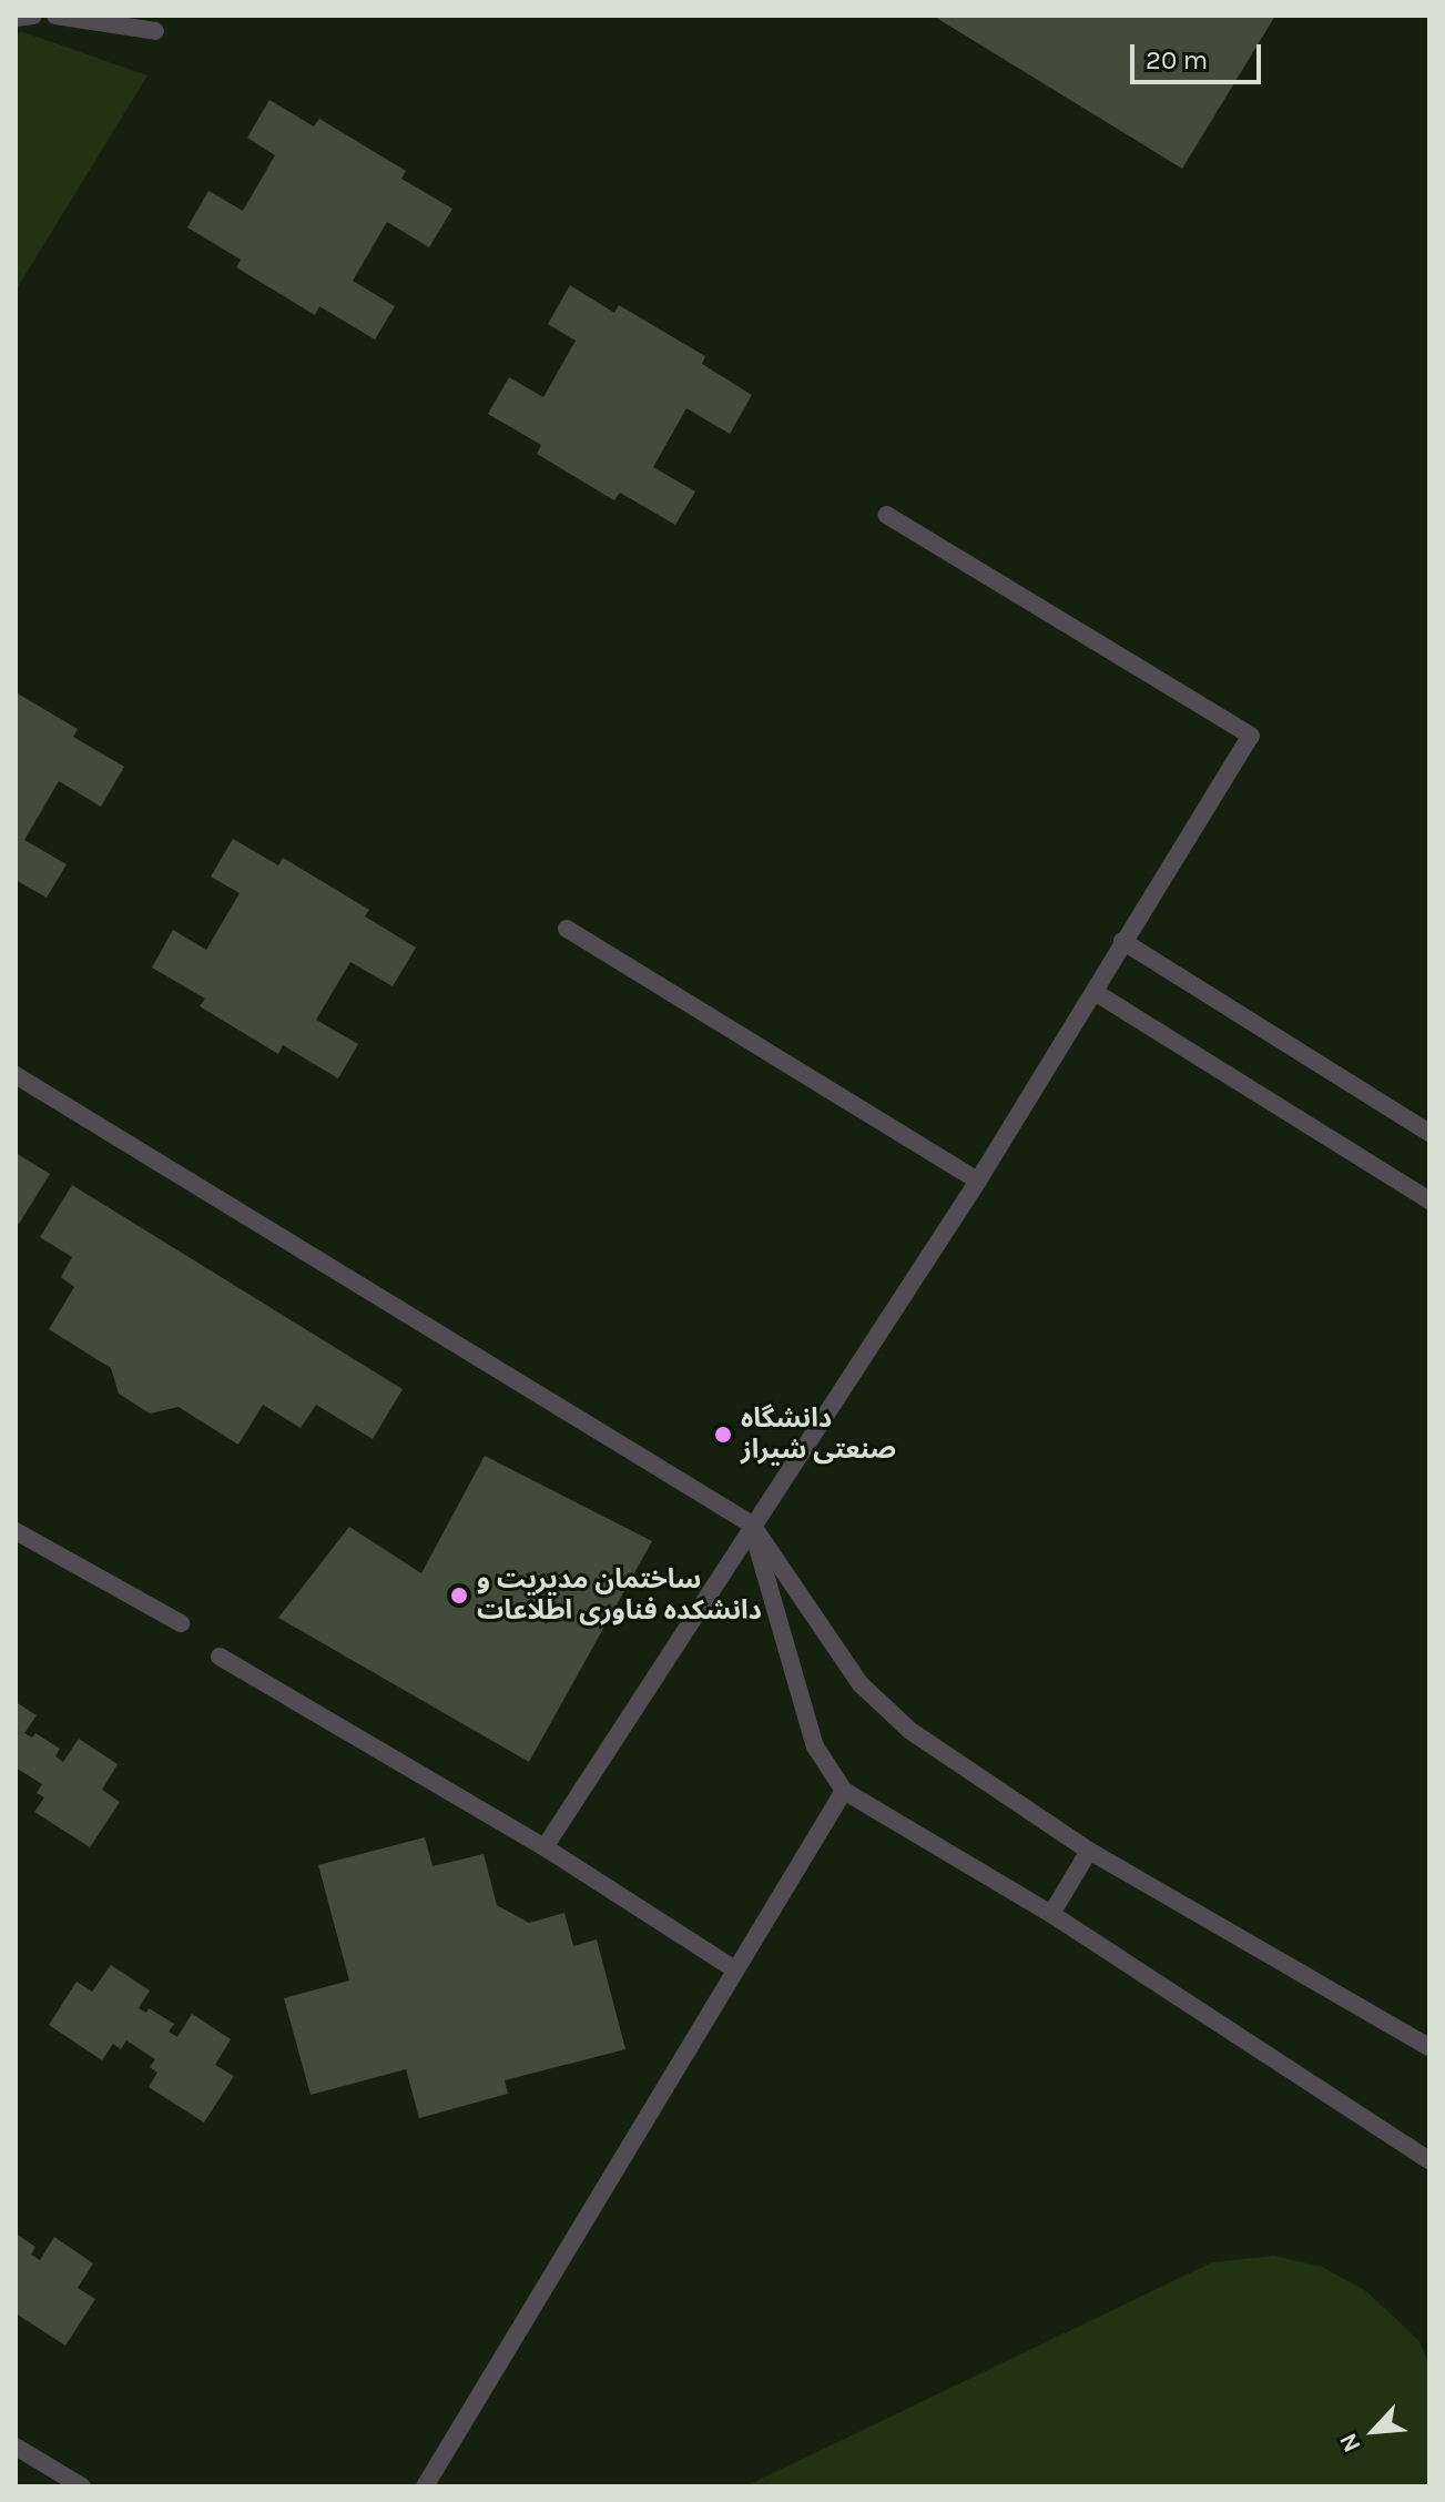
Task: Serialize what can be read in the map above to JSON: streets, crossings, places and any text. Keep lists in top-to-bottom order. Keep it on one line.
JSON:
{"places":["دانشگاه صنعتی شیراز","ساختمان مدیریت و دانشکده فناوری اطلاعات"],"scale_bar":"20 m","north":"bottom left"}
